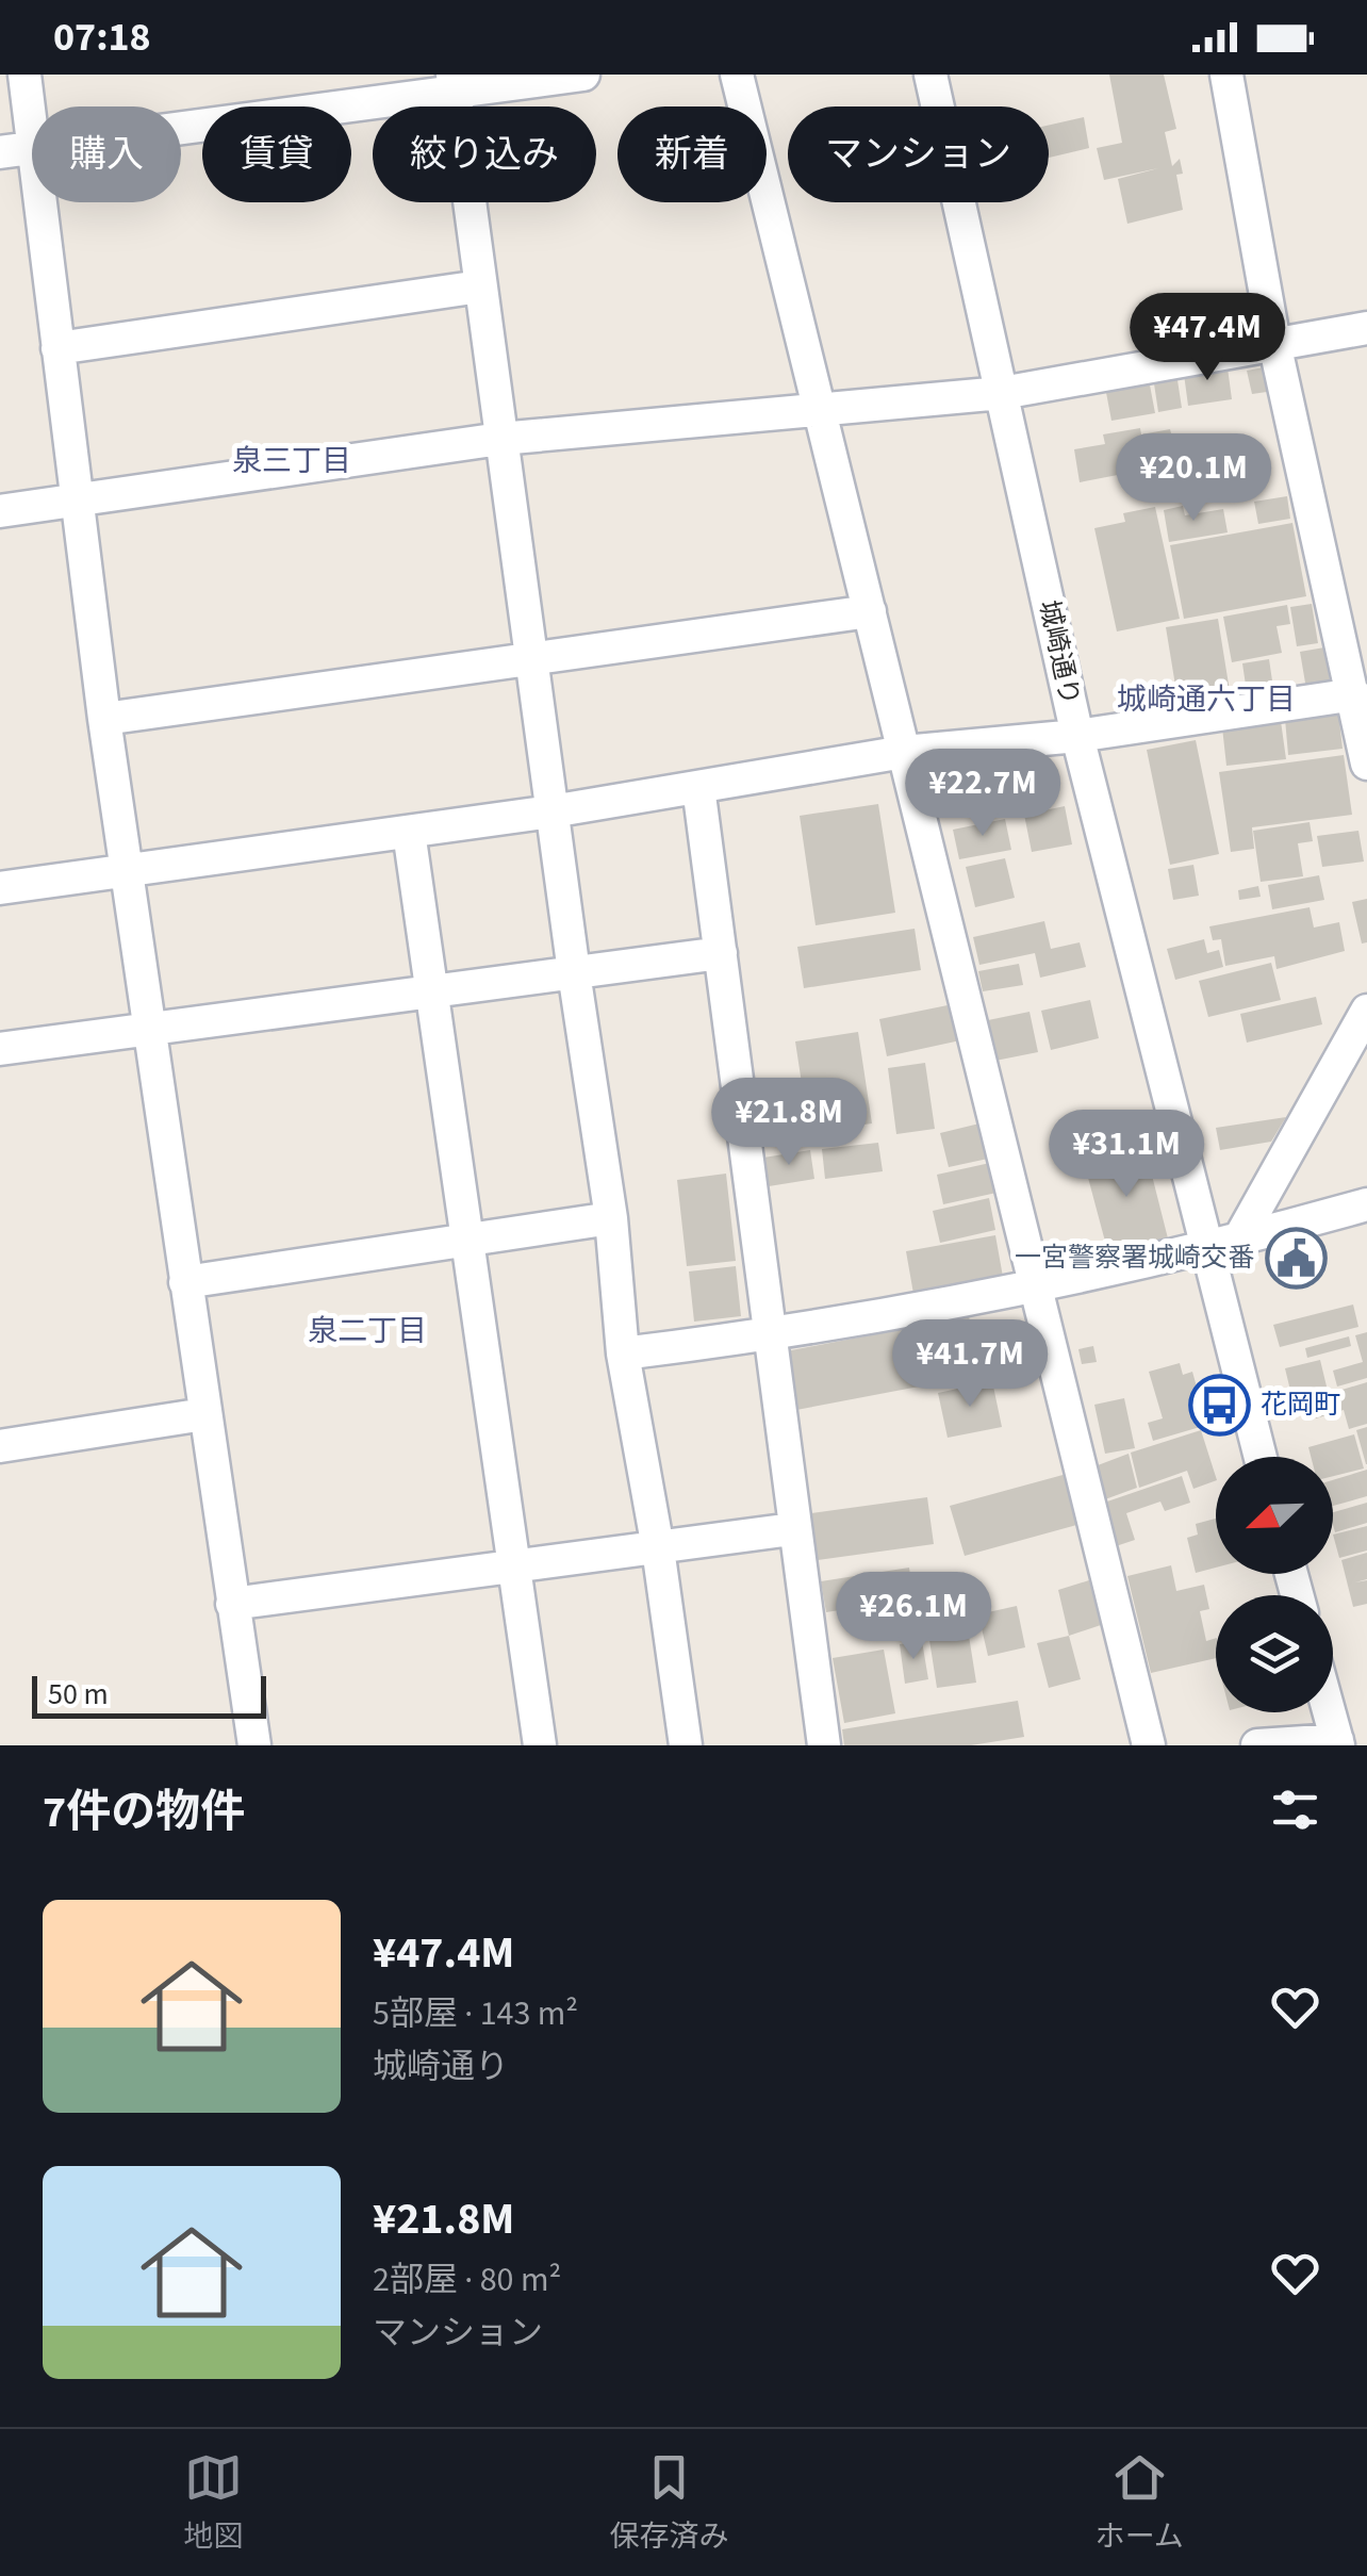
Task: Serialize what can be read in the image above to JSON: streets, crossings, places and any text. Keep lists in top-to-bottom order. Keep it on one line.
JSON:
{"streets":{"street":["城崎通り"]},"districts":["泉三丁目","城崎通六丁目","泉二丁目"],"places":{"public building":["一宮警察署城崎交番"],"bus stop":["花岡町"]},"scale_bar":"50 m","north":"bottom left","page":{"status":"07:18","chip":["購入","賃貸","絞り込み","新着","マンション"],"price":["¥47.4M","¥20.1M","¥22.7M","¥21.8M","¥31.1M","¥41.7M","¥26.1M"],"scale":"50 m","heading":"7件の物件","list":[{"name":"¥47.4M","note":"5部屋 · 143 m² · 城崎通り"},{"name":"¥21.8M","note":"2部屋 · 80 m² · マンション"}],"tabs":["地図","保存済み","ホーム"]}}
